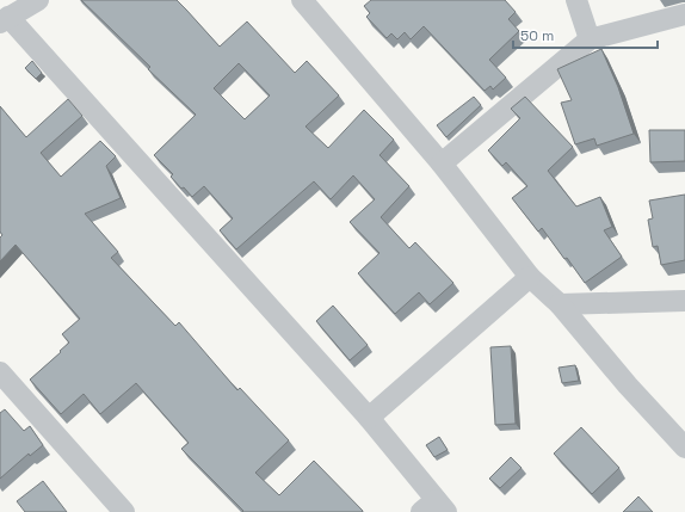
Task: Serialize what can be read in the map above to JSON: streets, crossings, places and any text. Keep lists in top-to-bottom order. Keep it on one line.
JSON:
{"scale_bar":"50 m"}
